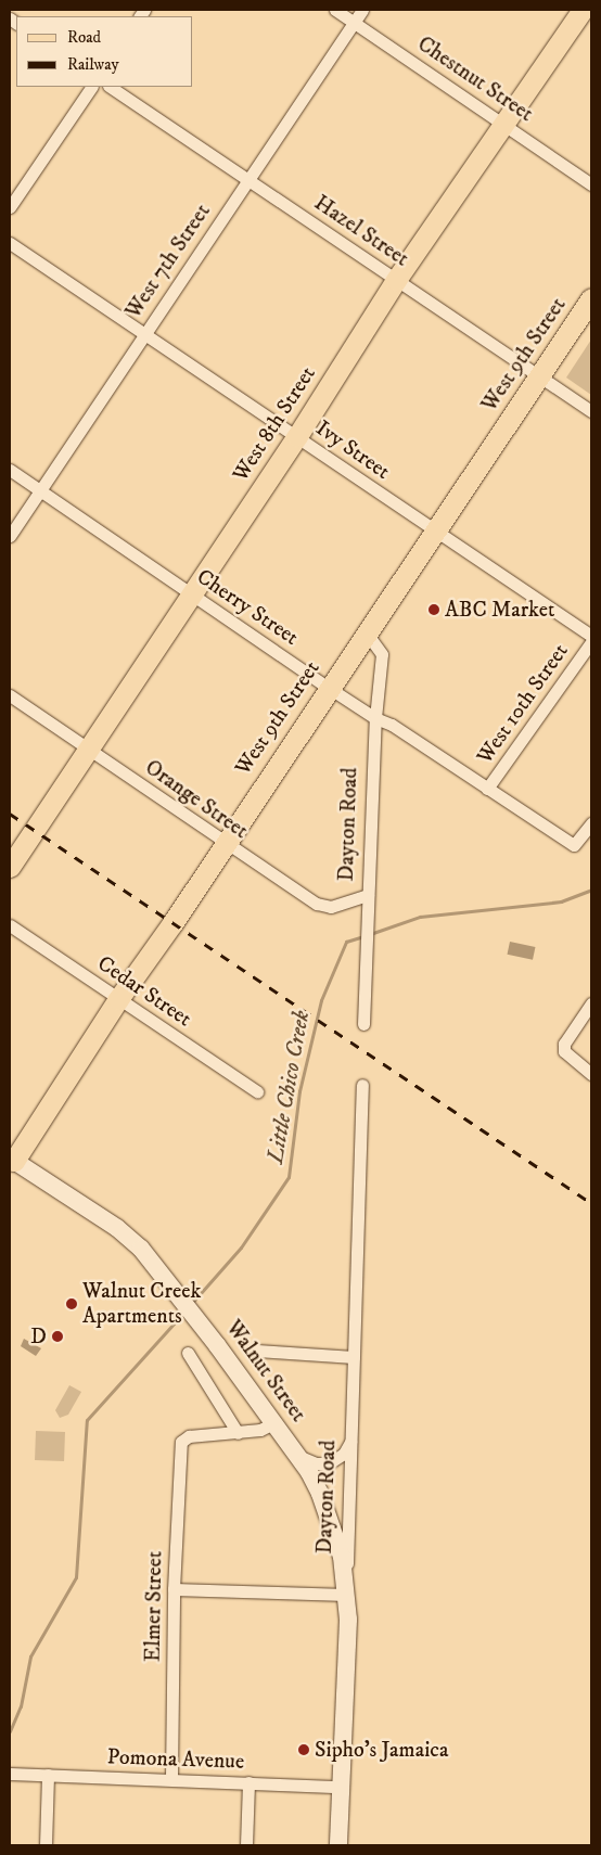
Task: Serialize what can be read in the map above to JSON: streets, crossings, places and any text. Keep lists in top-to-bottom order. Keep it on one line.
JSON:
{"streets":{"main road":["West 9th Street","West 8th Street"],"street":["Chestnut Street","Hazel Street","West 7th Street","Ivy Street","Cherry Street","West 10th Street","Orange Street","Dayton Road","Cedar Street","Walnut Street","Elmer Street","Pomona Avenue"]},"crossings":[["Chestnut Street","West 7th Street"],["Chestnut Street","West 8th Street"],["Hazel Street","West 7th Street"],["Hazel Street","West 9th Street"],["Hazel Street","West 8th Street"],["West 7th Street","Ivy Street"],["West 7th Street","Cherry Street"],["West 9th Street","Ivy Street"],["West 9th Street","Cherry Street"],["West 9th Street","Orange Street"],["West 9th Street","Dayton Road"],["West 9th Street","Cedar Street"],["West 9th Street","Walnut Street"],["West 8th Street","Ivy Street"],["West 8th Street","Cherry Street"],["West 8th Street","Orange Street"],["Cherry Street","West 10th Street"],["Cherry Street","Dayton Road"],["Orange Street","Dayton Road"],["Dayton Road","Walnut Street"],["Dayton Road","Pomona Avenue"],["Elmer Street","Pomona Avenue"]],"water":["Little Chico Creek"],"places":["ABC Market","Walnut Creek Apartments","D","Sipho's Jamaica"],"legend":["Road","Railway"]}
